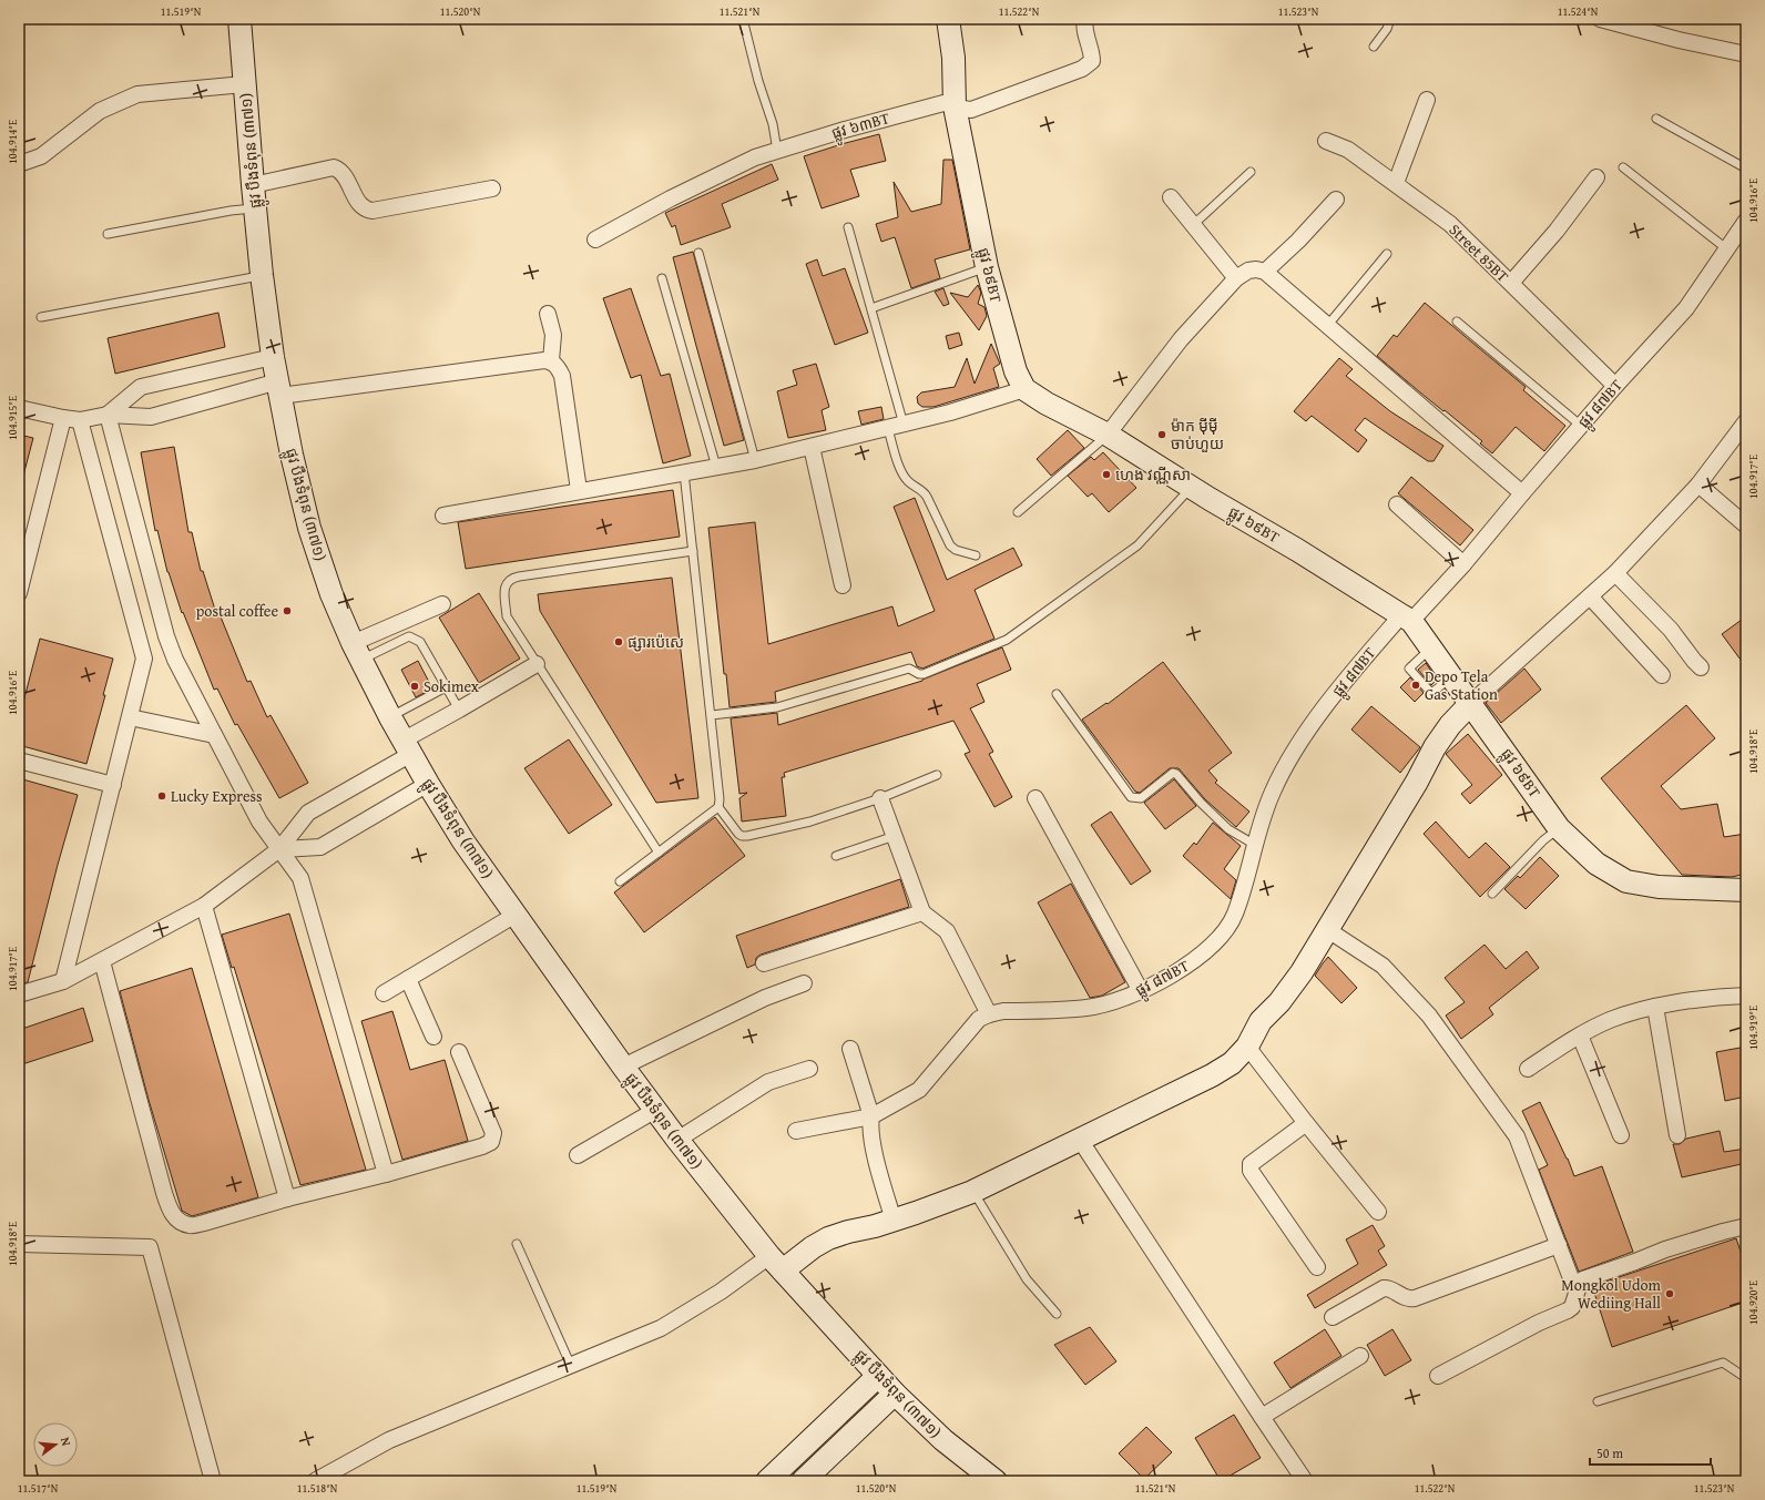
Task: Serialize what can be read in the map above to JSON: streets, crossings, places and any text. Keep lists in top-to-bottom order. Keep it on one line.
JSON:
{"streets":{"street":["ផ្លូវ ៦៣BT","ផ្លូវ បឹងទំពុន (៣៧១)","Street 85BT","ផ្លូវ ៦៩BT","ផ្លូវ ៨៧BT"]},"crossings":[["ផ្លូវ ៦៣BT","ផ្លូវ ៦៩BT"],["Street 85BT","ផ្លូវ ៨៧BT"],["ផ្លូវ ៦៩BT","ផ្លូវ ៨៧BT"]],"places":["ម៉ាក ម៉ីម៉ី ចាប់ហួយ","ហេង វណ្ណីសា","postal coffee","ផ្សារប៉េសេ","Depo Tela Gas Station","Sokimex","Lucky Express","Mongkol Udom Wediing Hall"],"scale_bar":"50 m","north":"right","coordinates":["11.519°N","11.520°N","11.521°N","11.522°N","11.523°N","11.524°N","104.914°E","104.916°E","104.915°E","104.917°E","104.918°E","104.919°E","104.920°E","11.517°N","11.518°N"]}
